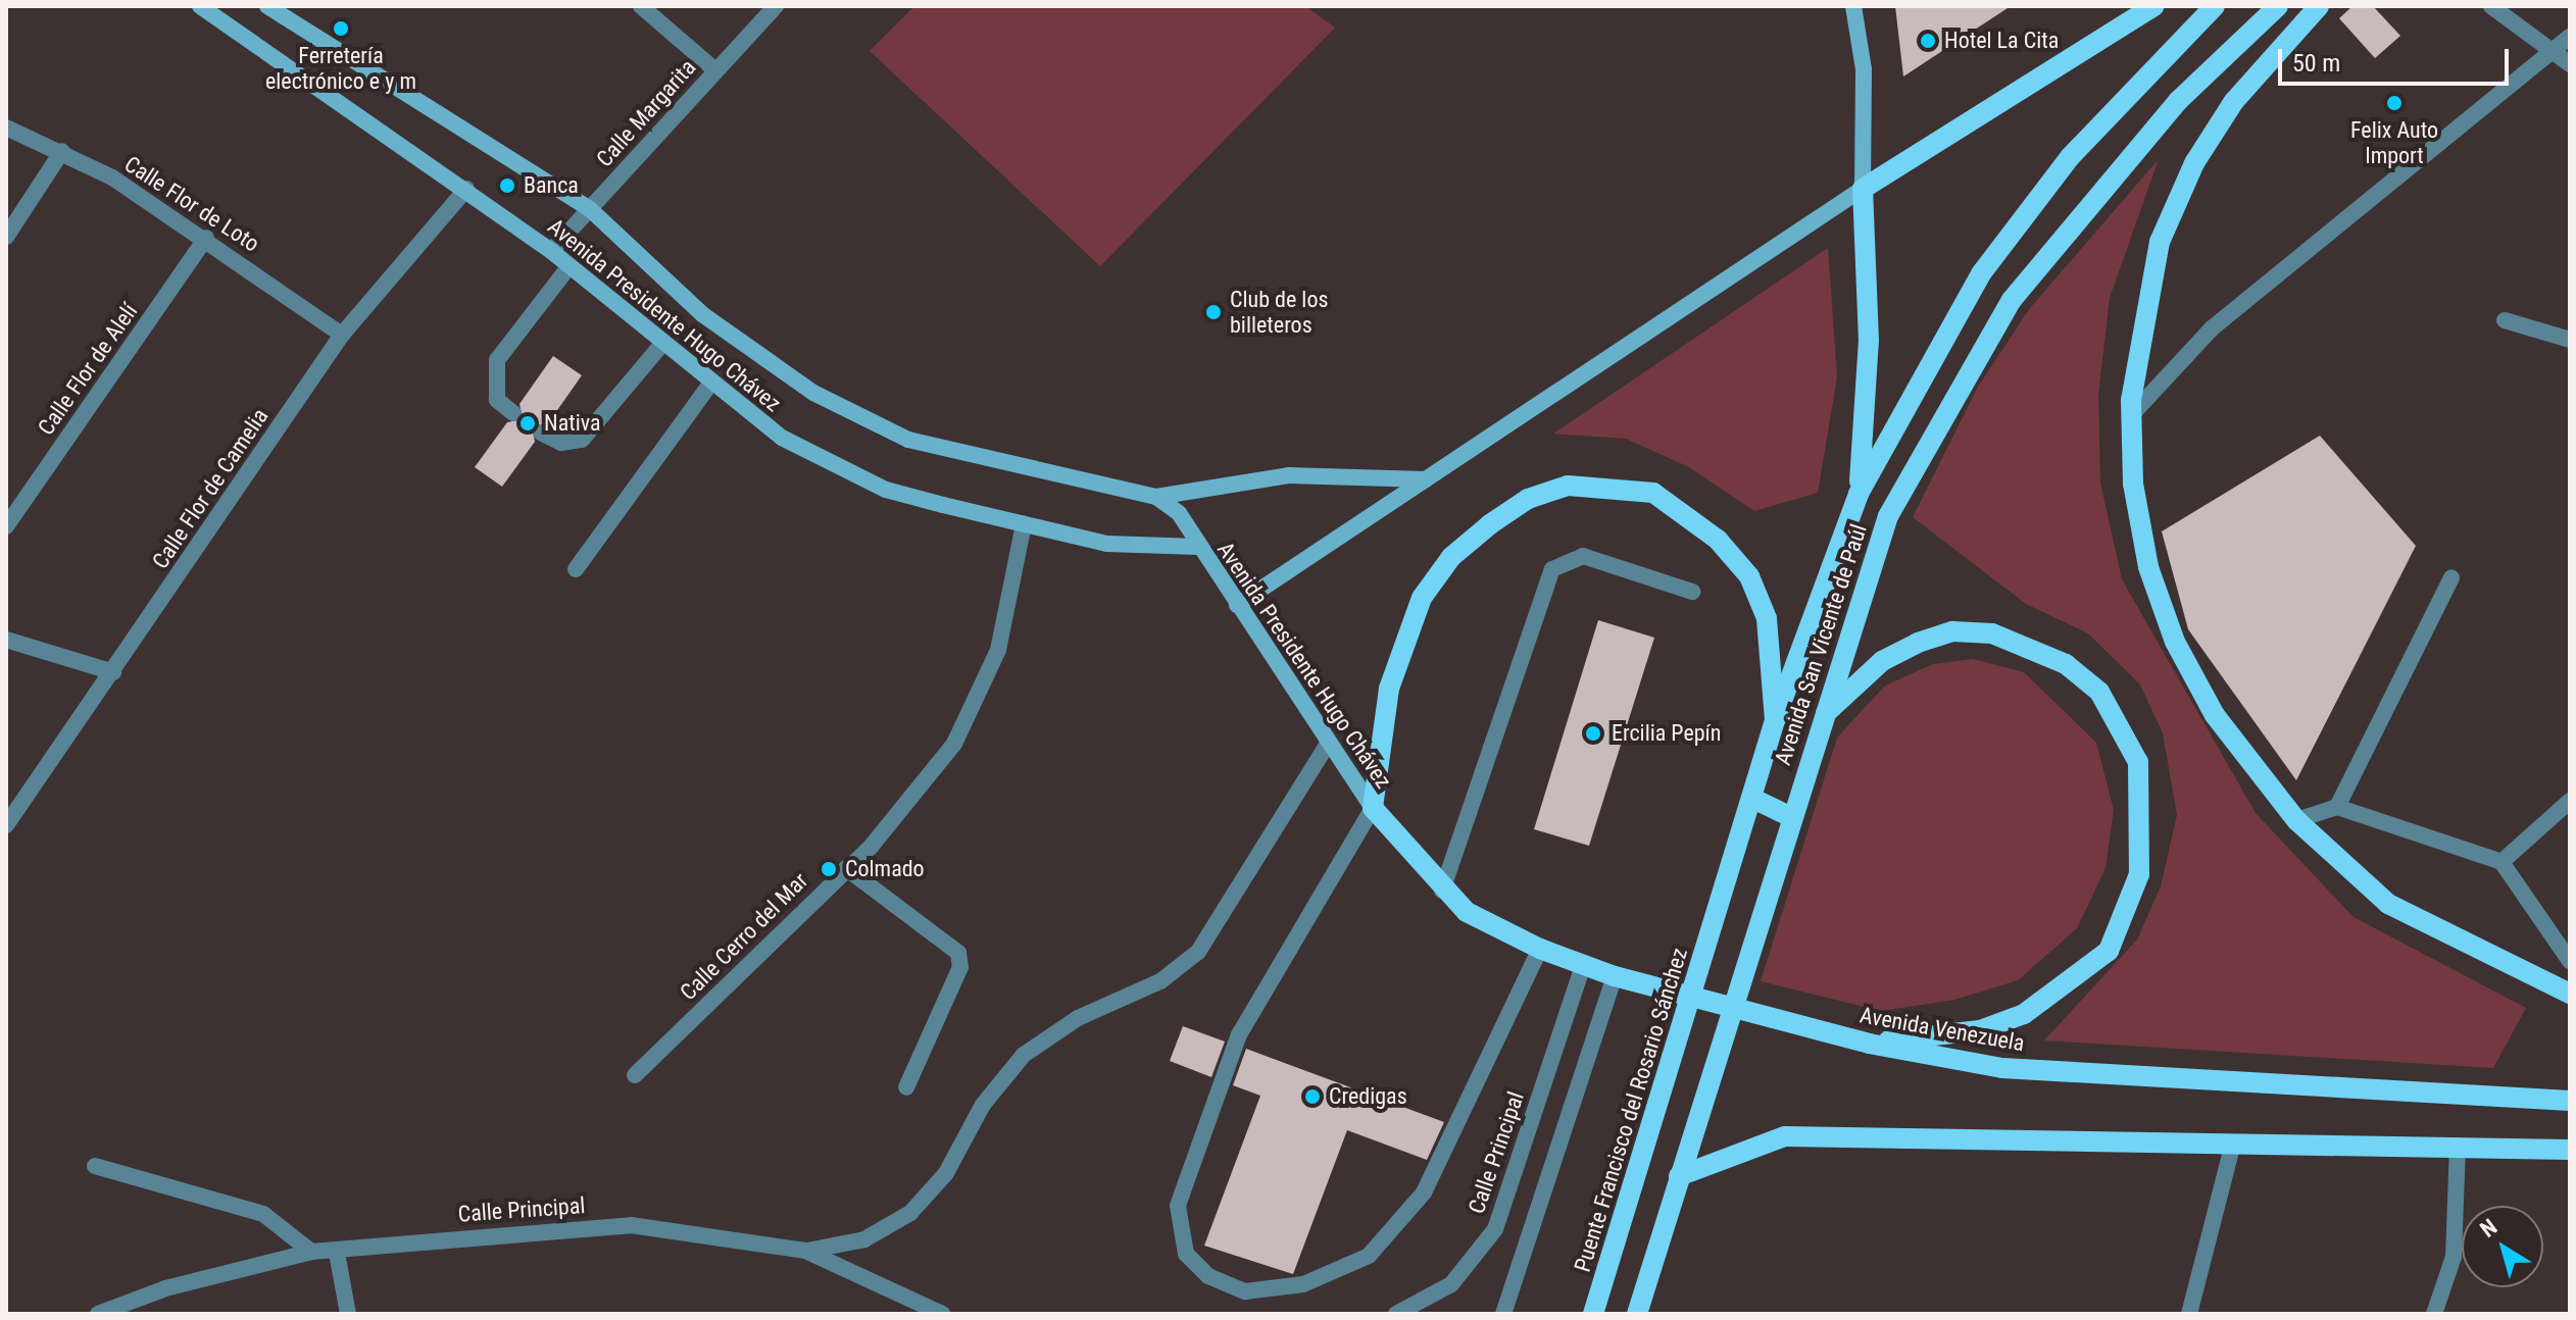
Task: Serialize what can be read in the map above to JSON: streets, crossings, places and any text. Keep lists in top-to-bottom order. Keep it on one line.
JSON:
{"streets":{"main road":["Avenida Presidente Hugo Chávez","Avenida San Vicente de Paúl","Avenida Venezuela","Puente Francisco del Rosario Sánchez"],"street":["Calle Margarita","Calle Flor de Loto","Calle Flor de Alelí","Calle Flor de Camelia","Calle Cerro del Mar","Calle Principal"]},"crossings":[["Calle Margarita","Avenida Presidente Hugo Chávez"],["Calle Flor de Loto","Calle Flor de Alelí"],["Calle Flor de Loto","Calle Flor de Camelia"],["Avenida Presidente Hugo Chávez","Calle Flor de Camelia"],["Avenida Presidente Hugo Chávez","Calle Cerro del Mar"],["Avenida Presidente Hugo Chávez","Avenida Venezuela"],["Avenida San Vicente de Paúl","Puente Francisco del Rosario Sánchez"],["Avenida Venezuela","Calle Principal"]],"places":["Ferretería electrónico e y m","Hotel La Cita","Felix Auto Import","Banca","Club de los billeteros","Nativa","Ercilia Pepín","Colmado","Credigas"],"scale_bar":"50 m","north":"top left"}
